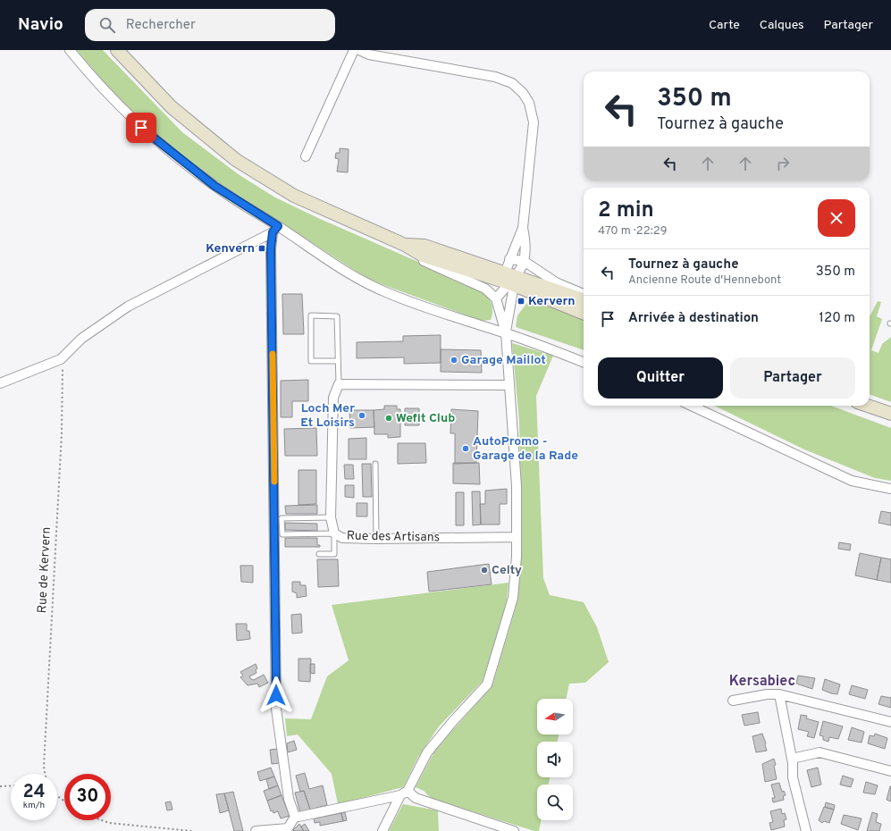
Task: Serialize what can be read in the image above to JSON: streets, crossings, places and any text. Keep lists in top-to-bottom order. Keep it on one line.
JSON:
{"streets":{"street":["Rue des Artisans"],"path":["Rue de Kervern"]},"districts":["Kersabiec"],"places":{"transit":["Kenvern","Kervern"],"other":["Garage Maillot","Loch Mer Et Loisirs","Wefit Club","AutoPromo - Garage de la Rade","Celty"]},"north":"left","page":{"header":"Navio","search":"Rechercher","nav":["Carte","Calques","Partager"],"turn":["350 m","Tournez à gauche"],"heading":["2 min","470 m · 22:29"],"list":[{"name":"Tournez à gauche","note":"Ancienne Route d'Hennebont","value":"350 m"},{"name":"Arrivée à destination","value":"120 m"}],"buttons":["Quitter","Partager"],"speed":"24 km/h","limit":"30"}}
